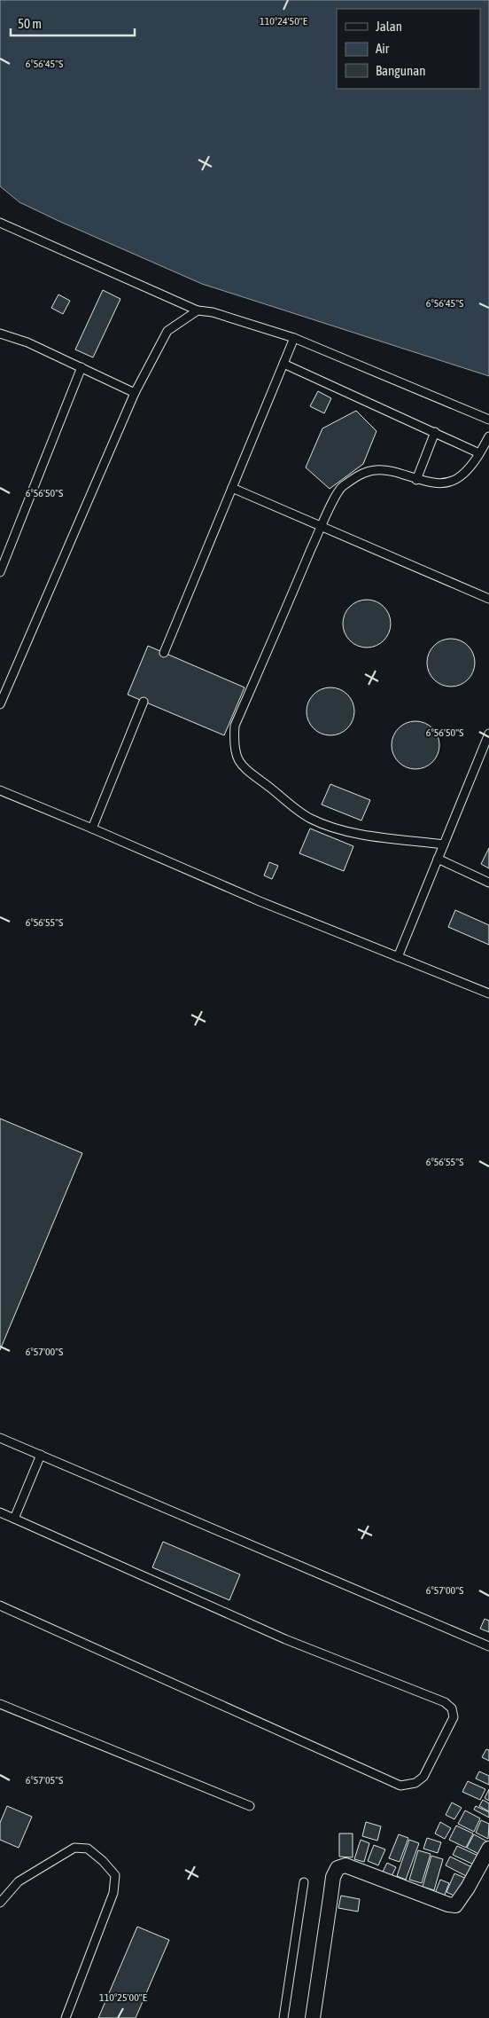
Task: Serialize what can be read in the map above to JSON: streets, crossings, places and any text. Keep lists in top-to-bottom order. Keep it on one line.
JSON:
{"legend":["Jalan","Air","Bangunan"],"scale_bar":"50 m","coordinates":["110°24'50\"E","6°56'45\"S","6°56'50\"S","6°56'55\"S","6°57'00\"S","6°57'05\"S","110°25'00\"E"]}
